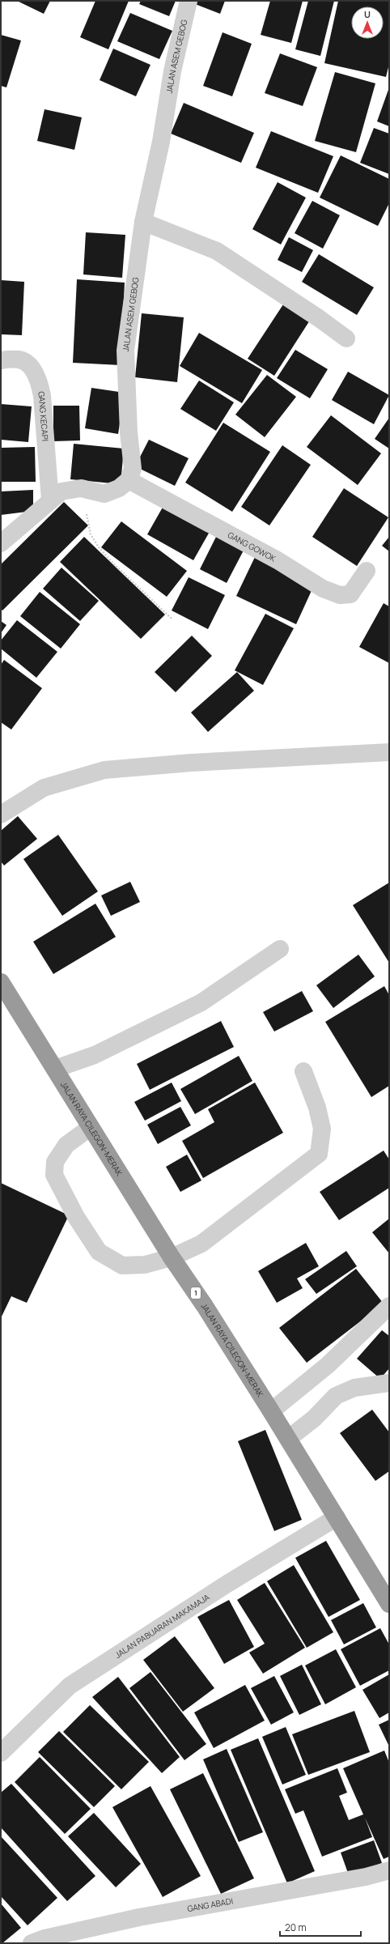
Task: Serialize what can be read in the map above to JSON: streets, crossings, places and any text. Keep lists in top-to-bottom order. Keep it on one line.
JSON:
{"streets":{"highway":["JALAN RAYA CILEGON-MERAK","1"],"street":["JALAN ASEM GEBOG","GANG KECAPI","GANG GOWOK","JALAN PABUARAN MAKAMAJA","GANG ABADI"]},"crossings":[["JALAN ASEM GEBOG","GANG GOWOK"],["JALAN RAYA CILEGON-MERAK","JALAN PABUARAN MAKAMAJA"]],"scale_bar":"20 m","north":"top"}
